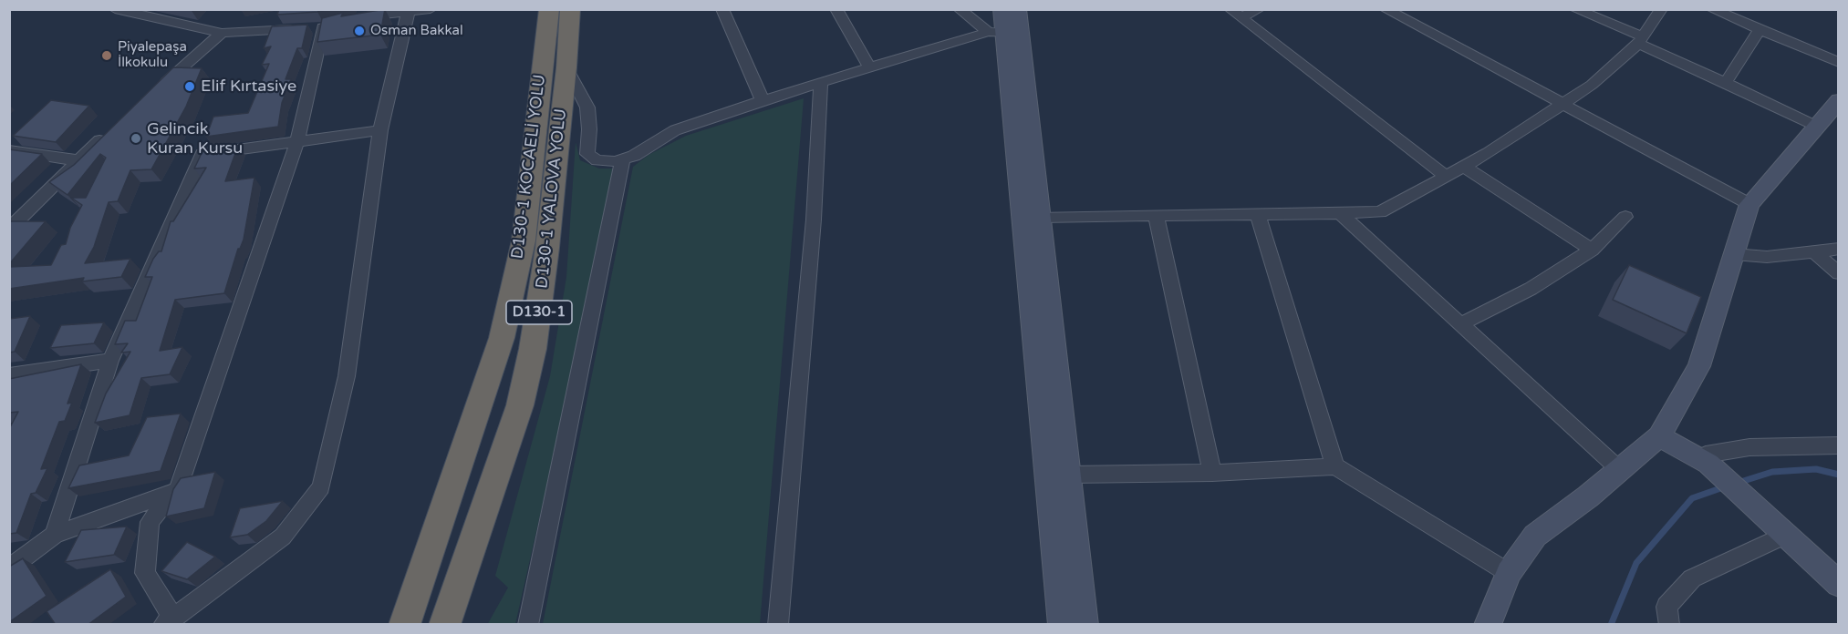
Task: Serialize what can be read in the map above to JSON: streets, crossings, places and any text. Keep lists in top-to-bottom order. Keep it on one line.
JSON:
{"streets":{"highway":["D130-1 KOCAELİ YOLU","D130-1 YALOVA YOLU","D130-1"]},"places":["Osman Bakkal","Piyalepaşa İlkokulu","Elif Kırtasiye","Gelincik Kuran Kursu"]}
